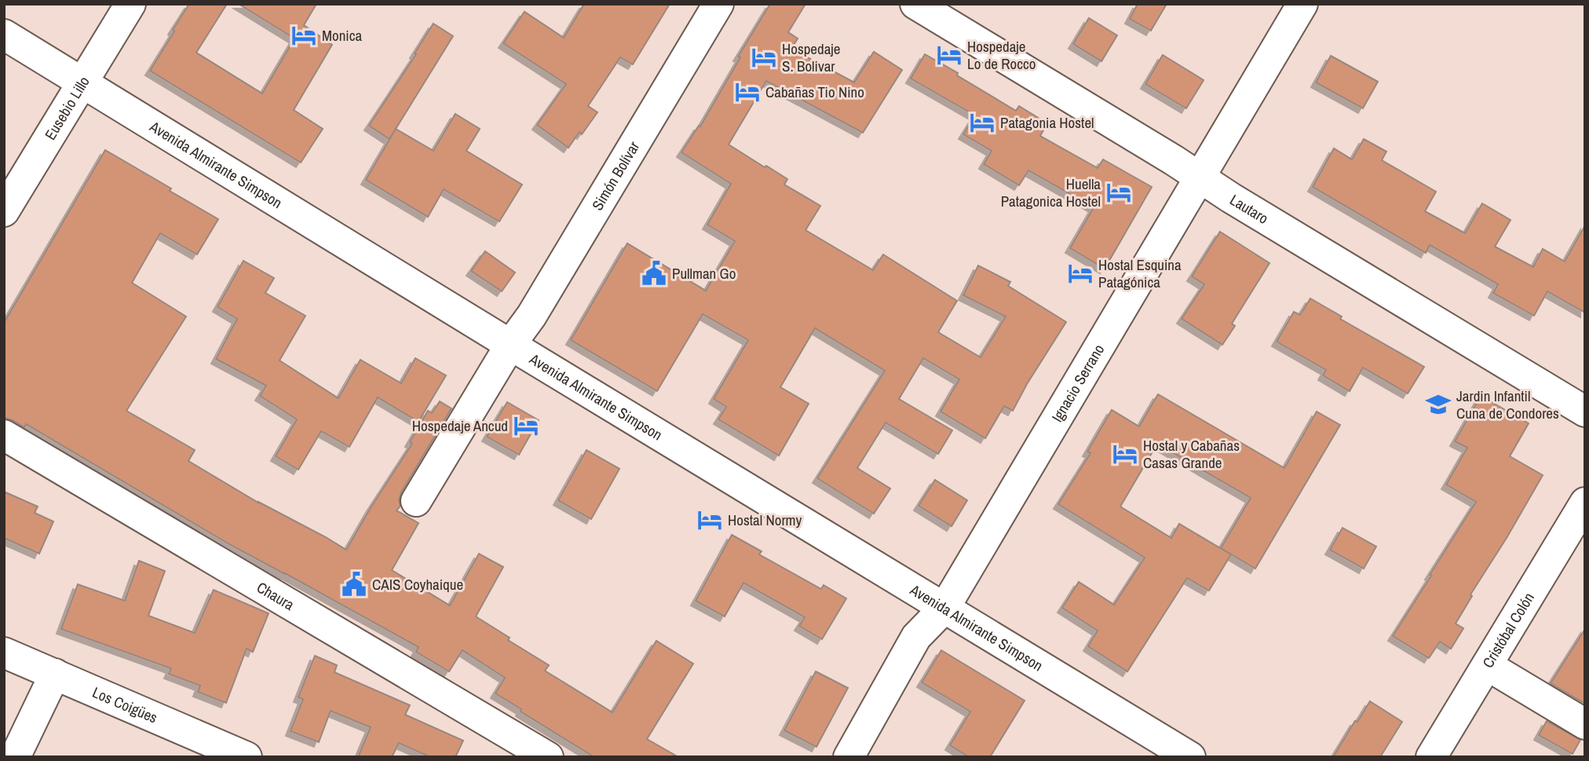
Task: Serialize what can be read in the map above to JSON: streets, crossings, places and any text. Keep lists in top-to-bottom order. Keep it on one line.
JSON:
{"streets":{"street":["Eusebio Lillo","Avenida Almirante Simpson","Simón Bolívar","Lautaro","Ignacio Serrano","Chaura","Cristóbal Colón","Los Coigües"]},"crossings":[["Eusebio Lillo","Avenida Almirante Simpson"],["Avenida Almirante Simpson","Simón Bolívar"],["Avenida Almirante Simpson","Ignacio Serrano"],["Lautaro","Ignacio Serrano"]],"places":{"hotel":["Monica","Hospedaje Lo de Rocco","Hospedaje S. Bolivar","Cabañas Tio Nino","Patagonia Hostel","Huella Patagonica Hostel","Hostal Esquina Patagónica","Hospedaje Ancud","Hostal y Cabañas Casas Grande","Hostal Normy"],"public building":["Pullman Go","CAIS Coyhaique"],"school or university":["Jardin Infantil Cuna de Condores"]}}
